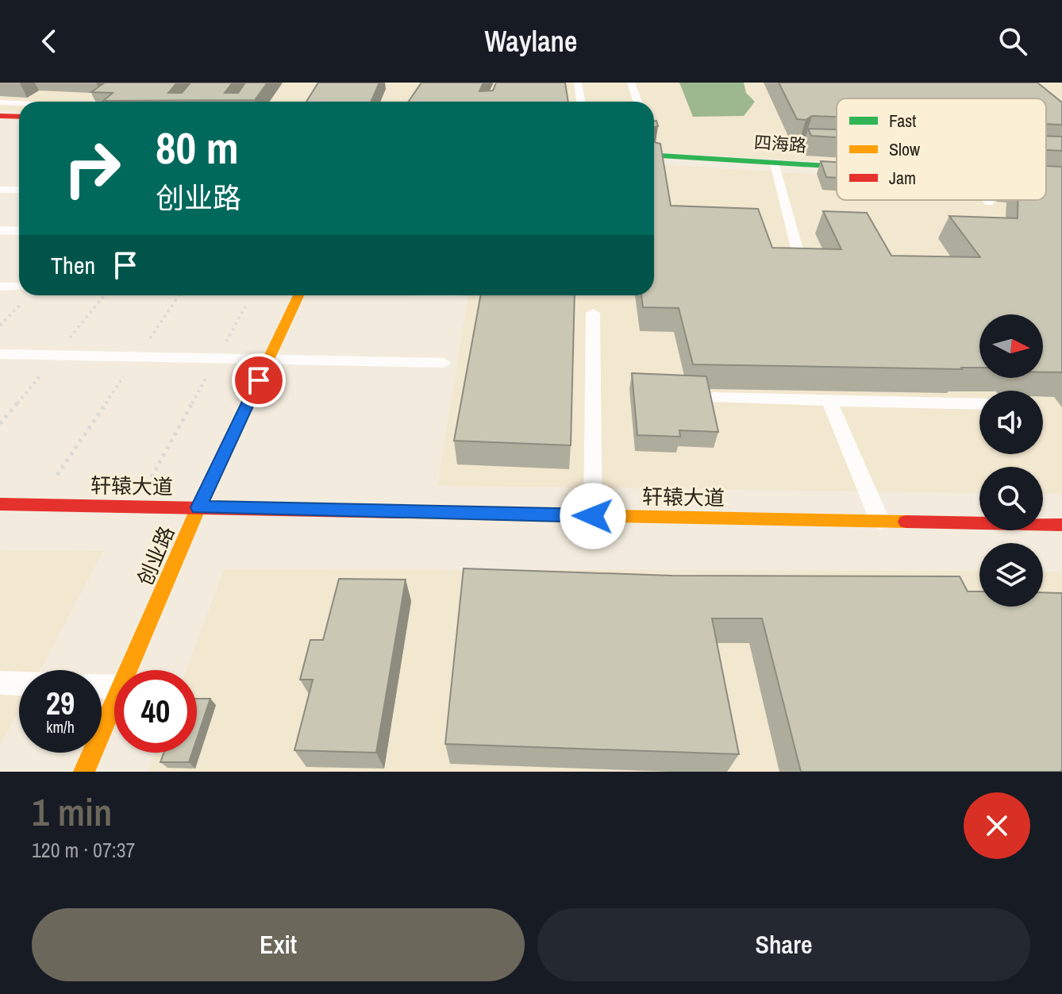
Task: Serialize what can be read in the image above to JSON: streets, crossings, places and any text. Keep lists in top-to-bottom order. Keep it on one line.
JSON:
{"streets":{"street":["四海路","轩辕大道","创业路"]},"crossings":[["轩辕大道","创业路"]],"legend":["Fast","Slow","Jam"],"north":"right","page":{"header":"Waylane","turn":["80 m","创业路"],"then":"Then","speed":"29 km/h","limit":"40","heading":["1 min","120 m · 07:37"],"buttons":["Exit","Share"]}}
